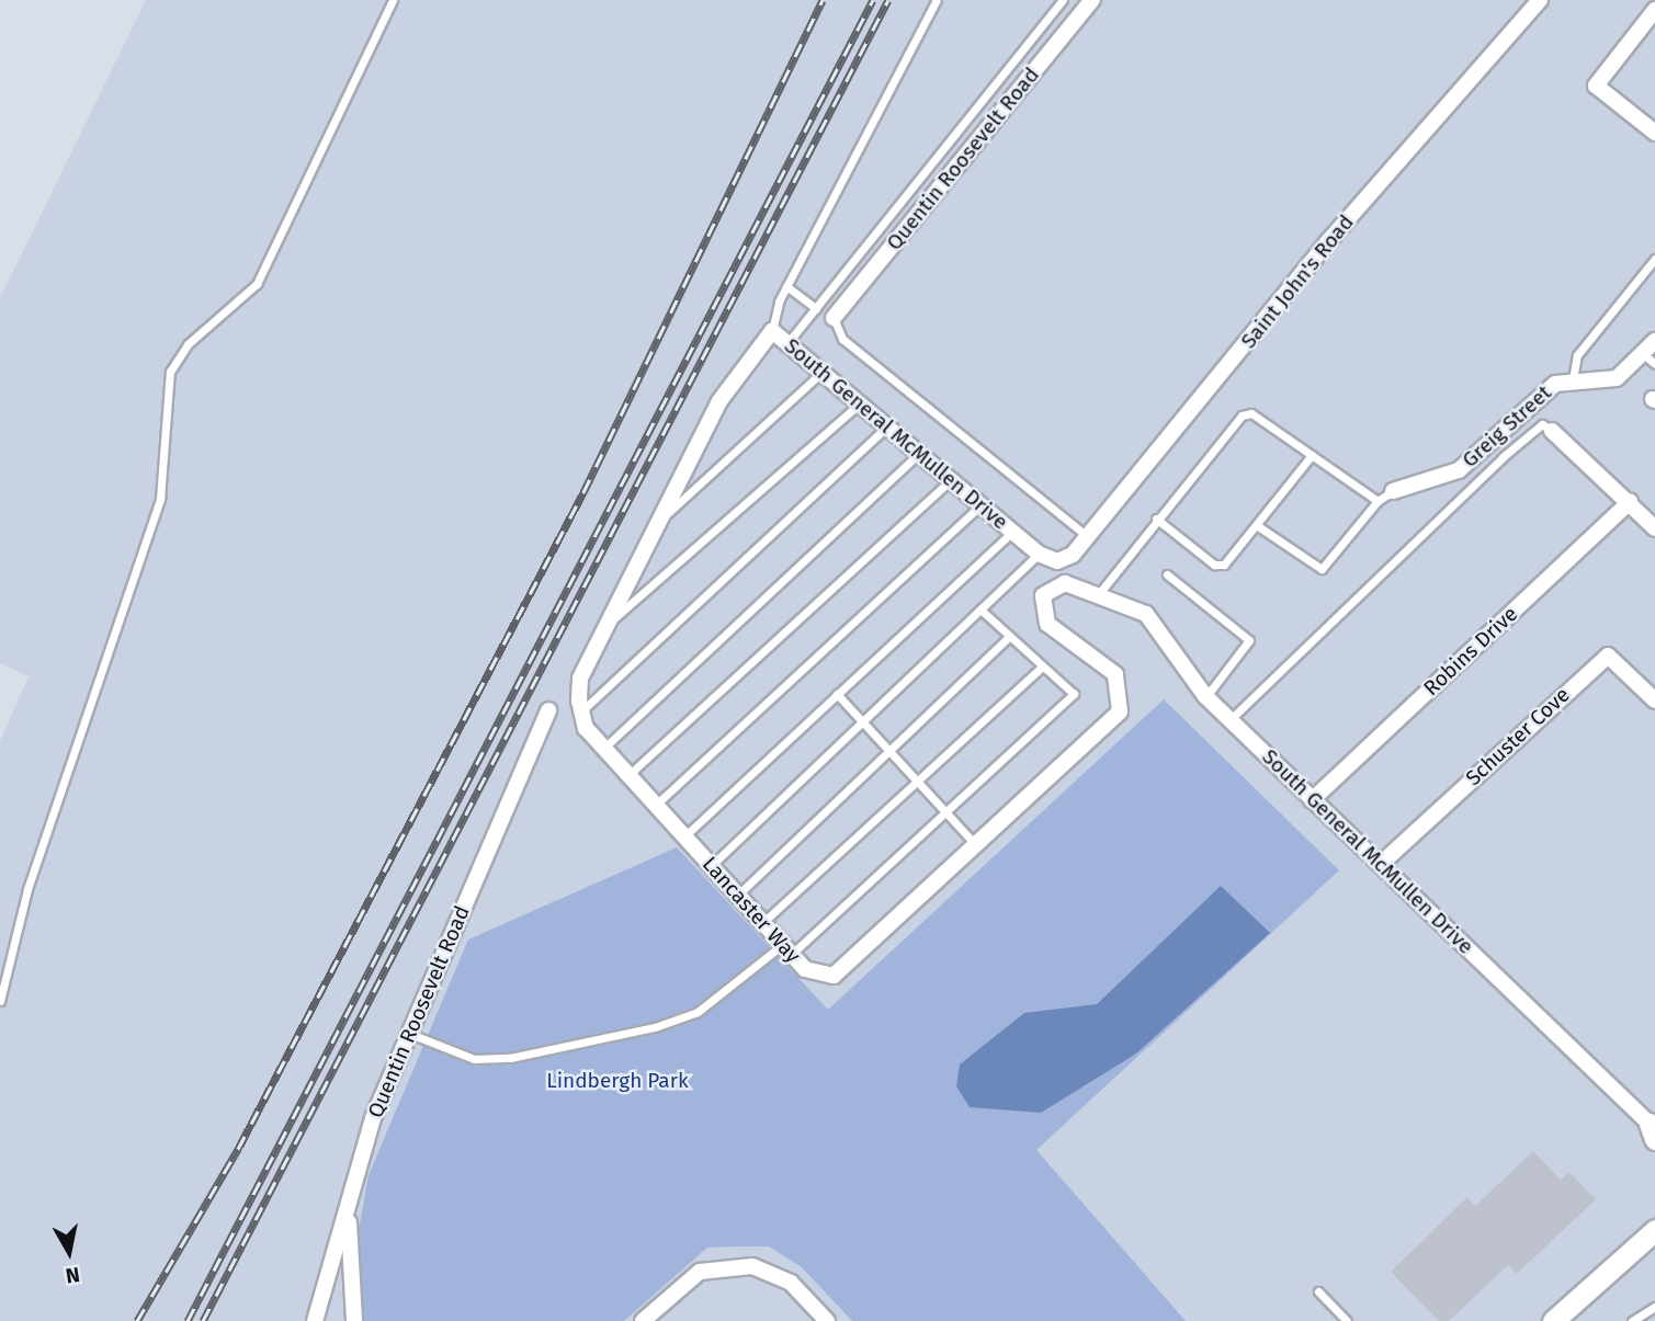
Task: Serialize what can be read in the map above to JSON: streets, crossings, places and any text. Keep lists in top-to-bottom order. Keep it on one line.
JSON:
{"streets":{"street":["Quentin Roosevelt Road","Saint John's Road","Greig Street","South General McMullen Drive","Robins Drive","Schuster Cove","Lancaster Way"]},"crossings":[["Saint John's Road","South General McMullen Drive"],["South General McMullen Drive","Robins Drive"],["South General McMullen Drive","Schuster Cove"],["South General McMullen Drive","Lancaster Way"]],"parks":["Lindbergh Park"],"north":"bottom"}
